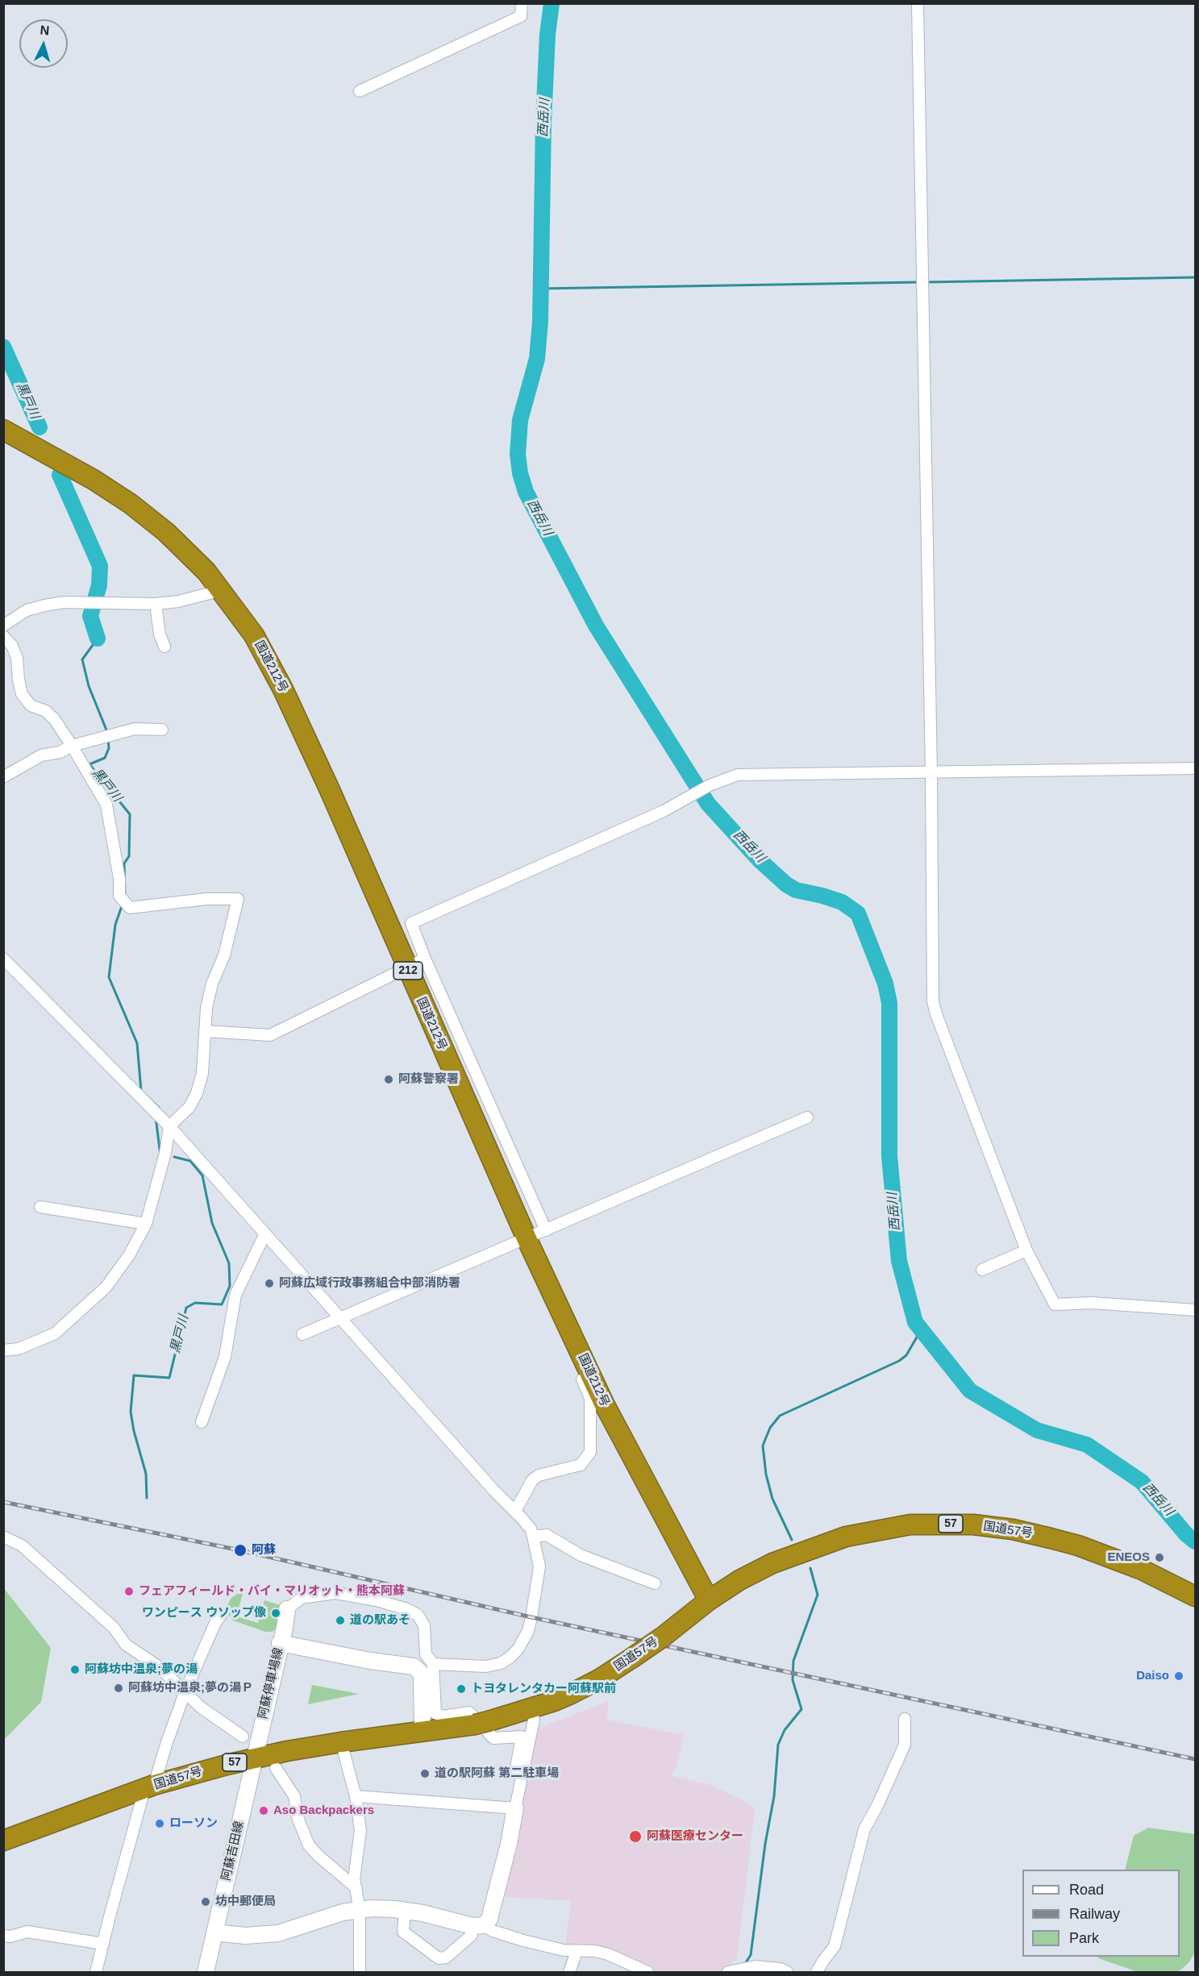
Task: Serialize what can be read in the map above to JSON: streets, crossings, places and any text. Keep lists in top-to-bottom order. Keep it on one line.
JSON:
{"streets":{"highway":["国道212号","212","57","国道57号"],"street":["阿蘇停車場線","阿蘇吉田線"]},"crossings":[["国道212号","国道57号"],["国道57号","阿蘇停車場線"],["国道57号","阿蘇吉田線"],["阿蘇停車場線","阿蘇吉田線"]],"water":["西岳川","黒戸川"],"places":["阿蘇警察署","阿蘇広域行政事務組合中部消防署","阿蘇","ENEOS","フェアフィールド・バイ・マリオット・熊本阿蘇","ワンピース ウソップ像","道の駅あそ","阿蘇坊中温泉;夢の湯","Daiso","阿蘇坊中温泉;夢の湯Ｐ","トヨタレンタカー阿蘇駅前","道の駅阿蘇 第二駐車場","Aso Backpackers","ローソン","阿蘇医療センター","坊中郵便局"],"legend":["Road","Railway","Park"],"north":"top"}
